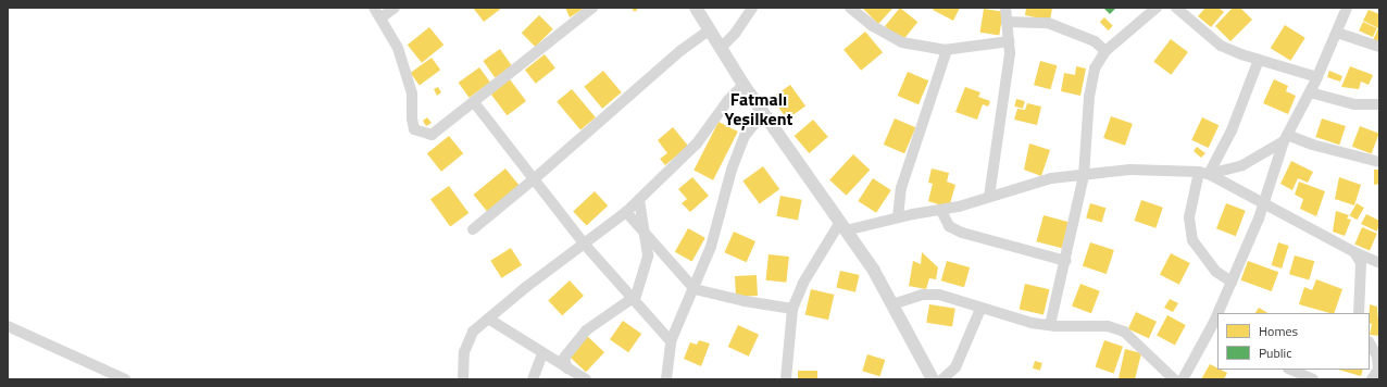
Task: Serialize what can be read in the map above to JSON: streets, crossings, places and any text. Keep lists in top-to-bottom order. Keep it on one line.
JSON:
{"districts":["Fatmalı Yeşilkent"],"legend":["Homes","Public"]}
